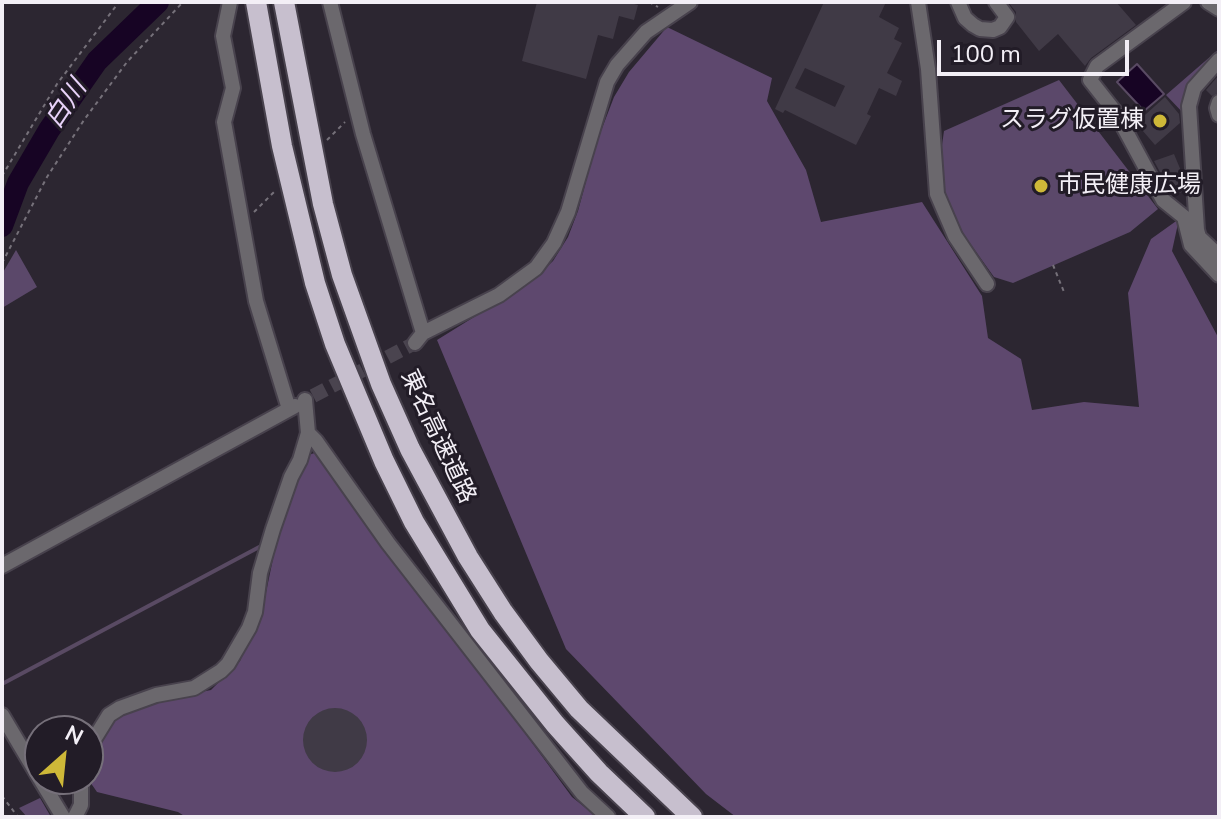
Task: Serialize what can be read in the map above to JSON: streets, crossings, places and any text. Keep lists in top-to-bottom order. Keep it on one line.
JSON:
{"streets":{"highway":["東名高速道路"]},"water":["白川"],"places":["スラグ仮置棟","市民健康広場"],"scale_bar":"100 m","north":"top right"}
